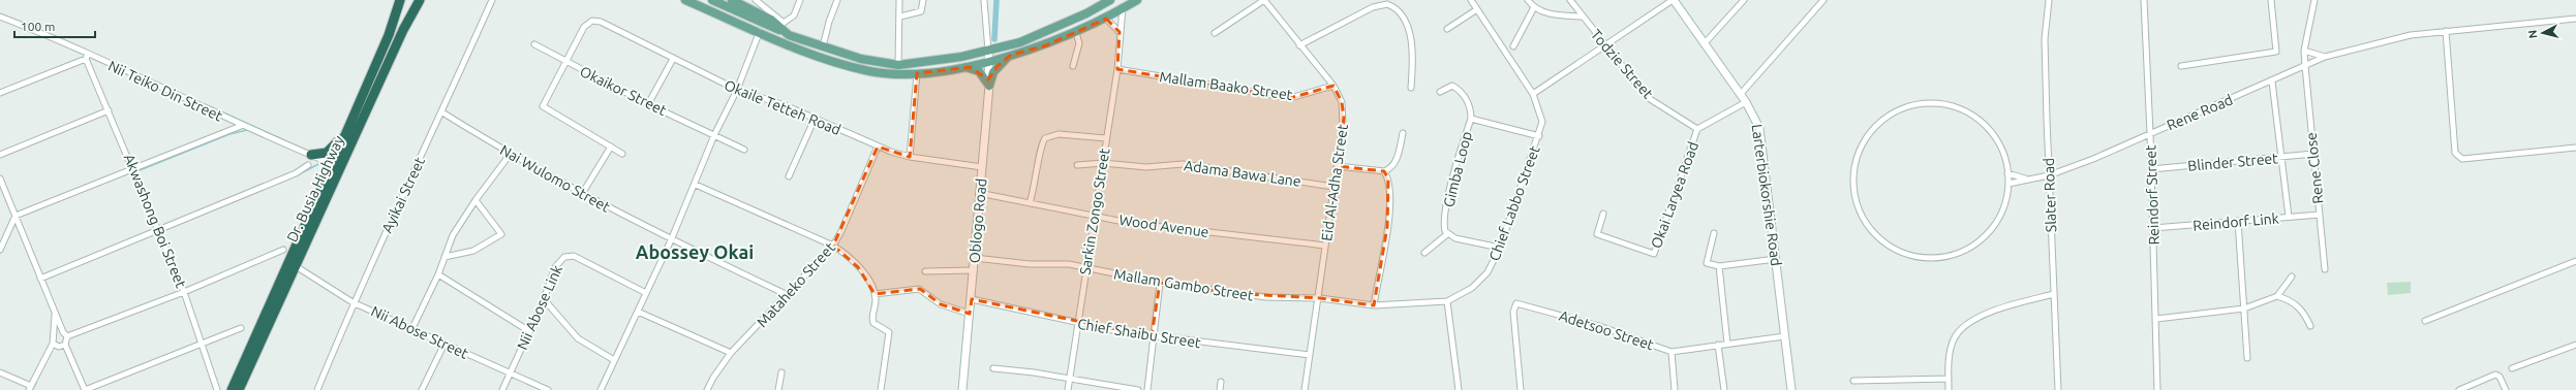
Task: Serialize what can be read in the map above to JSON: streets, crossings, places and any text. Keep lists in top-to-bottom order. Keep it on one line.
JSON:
{"streets":{"highway":["Dr. Busia Highway"],"street":["Todzie Street","Mallam Baako Street","Nii Teiko Din Street","Okaikor Street","Okaile Tetteh Road","Rene Road","Blinder Street","Rene Close","Gimba Loop","Adama Bawa Lane","Nai Wulomo Street","Eid Al-Adha Street","Ayikai Street","Okai Laryea Road","Larterbiokorshie Road","Slater Road","Reindorf Street","Chief Labbo Street","Sarkin Zongo Street","Akwashong Boi Street","Oblogo Road","Reindorf Link","Wood Avenue","Mataheko Street","Mallam Gambo Street","Nii Abose Link","Adetsoo Street","Nii Abose Street","Chief Shaibu Street"]},"crossings":[["Todzie Street","Okai Laryea Road"],["Mallam Baako Street","Eid Al-Adha Street"],["Mallam Baako Street","Sarkin Zongo Street"],["Nii Teiko Din Street","Dr. Busia Highway"],["Nii Teiko Din Street","Akwashong Boi Street"],["Okaikor Street","Okaile Tetteh Road"],["Okaile Tetteh Road","Oblogo Road"],["Okaile Tetteh Road","Mataheko Street"],["Rene Road","Rene Close"],["Rene Road","Slater Road"],["Rene Road","Reindorf Street"],["Blinder Street","Rene Close"],["Blinder Street","Reindorf Street"],["Rene Close","Reindorf Link"],["Gimba Loop","Chief Labbo Street"],["Adama Bawa Lane","Eid Al-Adha Street"],["Adama Bawa Lane","Sarkin Zongo Street"],["Nai Wulomo Street","Ayikai Street"],["Nai Wulomo Street","Mataheko Street"],["Eid Al-Adha Street","Chief Labbo Street"],["Eid Al-Adha Street","Wood Avenue"],["Eid Al-Adha Street","Mallam Gambo Street"],["Eid Al-Adha Street","Chief Shaibu Street"],["Dr. Busia Highway","Nii Abose Street"],["Ayikai Street","Nii Abose Street"],["Larterbiokorshie Road","Adetsoo Street"],["Reindorf Street","Reindorf Link"],["Chief Labbo Street","Mallam Gambo Street"],["Sarkin Zongo Street","Wood Avenue"],["Sarkin Zongo Street","Mallam Gambo Street"],["Sarkin Zongo Street","Chief Shaibu Street"],["Oblogo Road","Wood Avenue"],["Oblogo Road","Mallam Gambo Street"],["Oblogo Road","Chief Shaibu Street"],["Nii Abose Link","Nii Abose Street"]],"districts":["Abossey Okai"],"scale_bar":"100 m","north":"left"}
